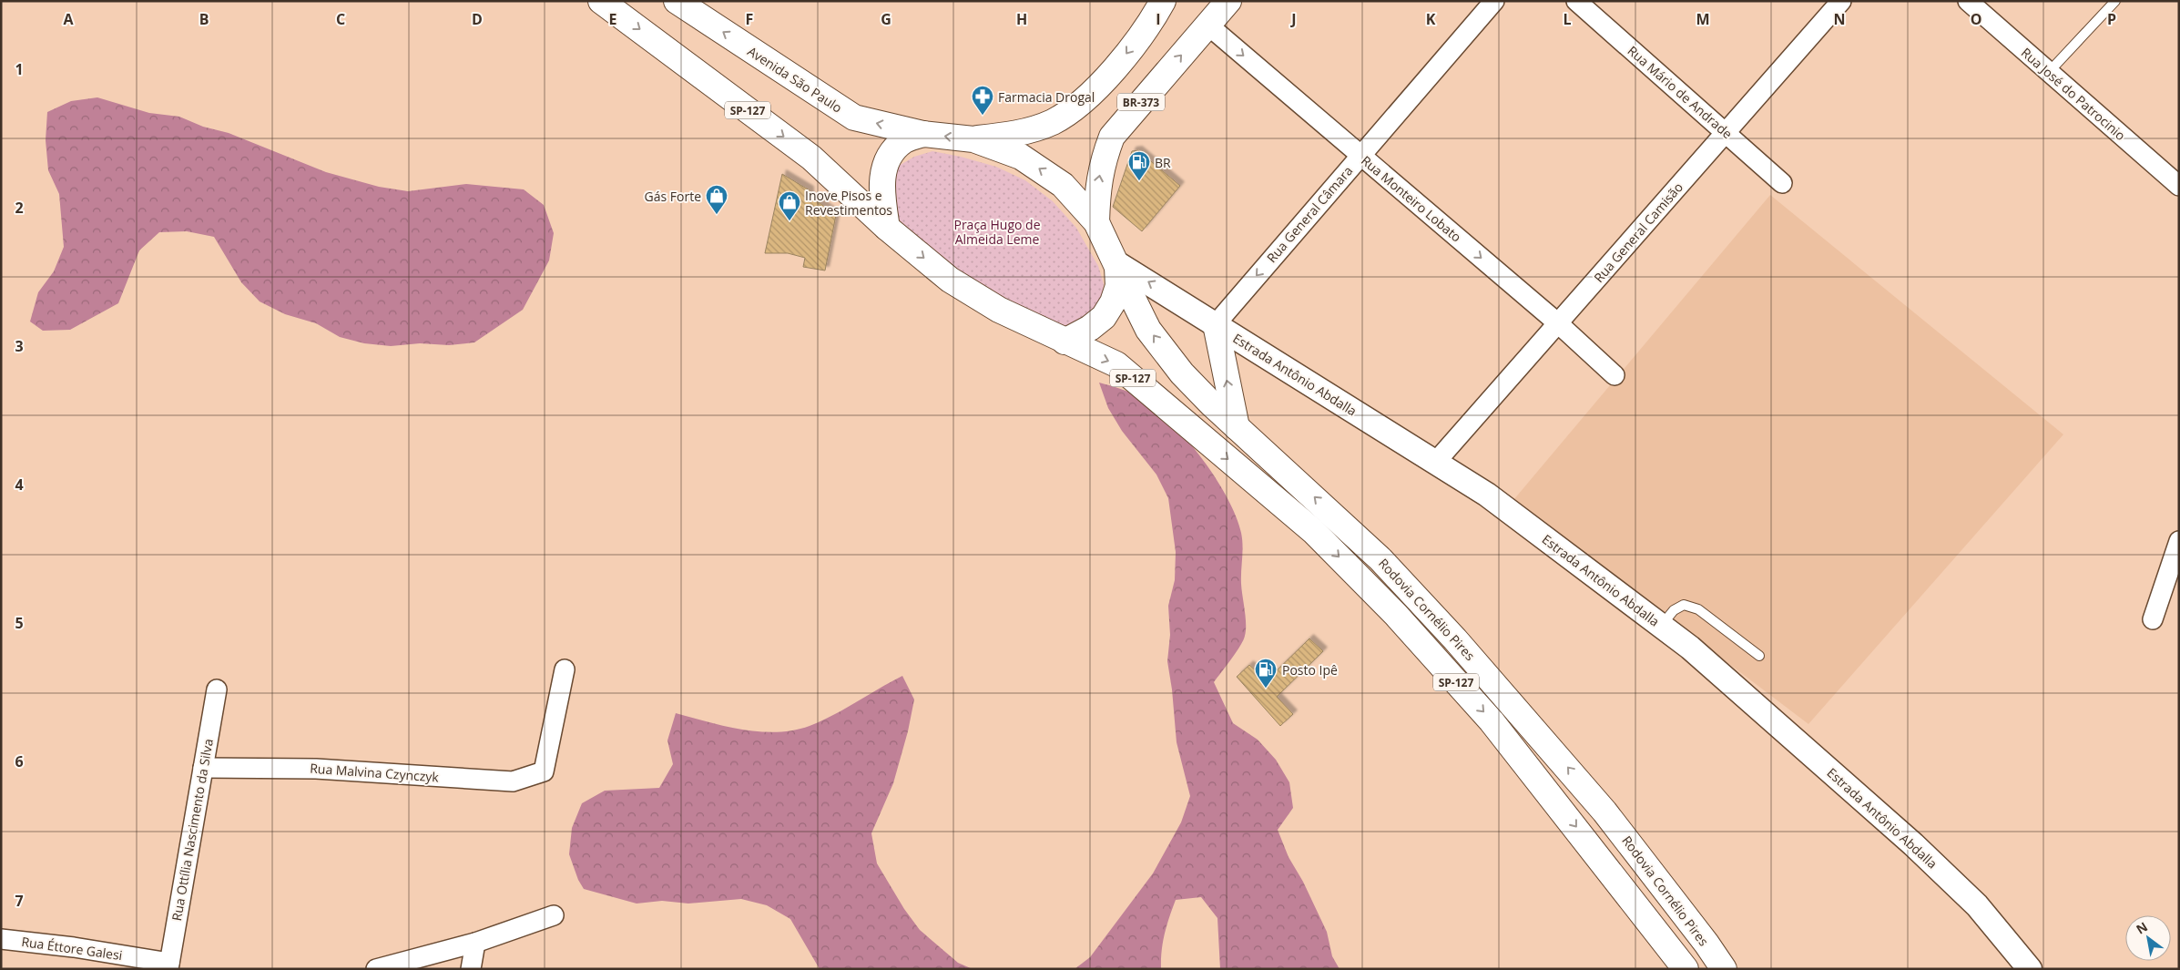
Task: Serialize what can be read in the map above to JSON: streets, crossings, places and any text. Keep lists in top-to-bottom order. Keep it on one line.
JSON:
{"streets":{"main road":["Avenida São Paulo","BR-373","SP-127","Rodovia Cornélio Pires"],"street":["Rua Mário de Andrade","Rua José do Patrocinio","Rua Monteiro Lobato","Rua General Câmara","Rua General Camisão","Estrada Antônio Abdalla","Rua Malvina Czynczyk","Rua Ottília Nascimento da Silva","Rua Éttore Galesi"]},"crossings":[["Avenida São Paulo","SP-127"],["Rua Mário de Andrade","Rua General Camisão"],["BR-373","SP-127"],["BR-373","Rua Monteiro Lobato"],["SP-127","Estrada Antônio Abdalla"],["SP-127","Rodovia Cornélio Pires"],["Rua Monteiro Lobato","Rua General Câmara"],["Rua Monteiro Lobato","Rua General Camisão"],["Rua General Câmara","Estrada Antônio Abdalla"],["Rua General Camisão","Estrada Antônio Abdalla"],["Estrada Antônio Abdalla","Rodovia Cornélio Pires"],["Rua Malvina Czynczyk","Rua Ottília Nascimento da Silva"],["Rua Ottília Nascimento da Silva","Rua Éttore Galesi"]],"one_way":["Rua Monteiro Lobato","Rua General Câmara"],"parks":["Praça Hugo de Almeida Leme"],"places":{"pharmacy":["Farmacia Drogal"],"fuel station":["BR","Posto Ipê"],"shop":["Gás Forte","Inove Pisos e Revestimentos"]},"north":"top left","grid":{"columns":["A","B","C","D","E","F","G","H","I","J","K","L","M","N","O","P"],"rows":["1","2","3","4","5","6","7"]}}
